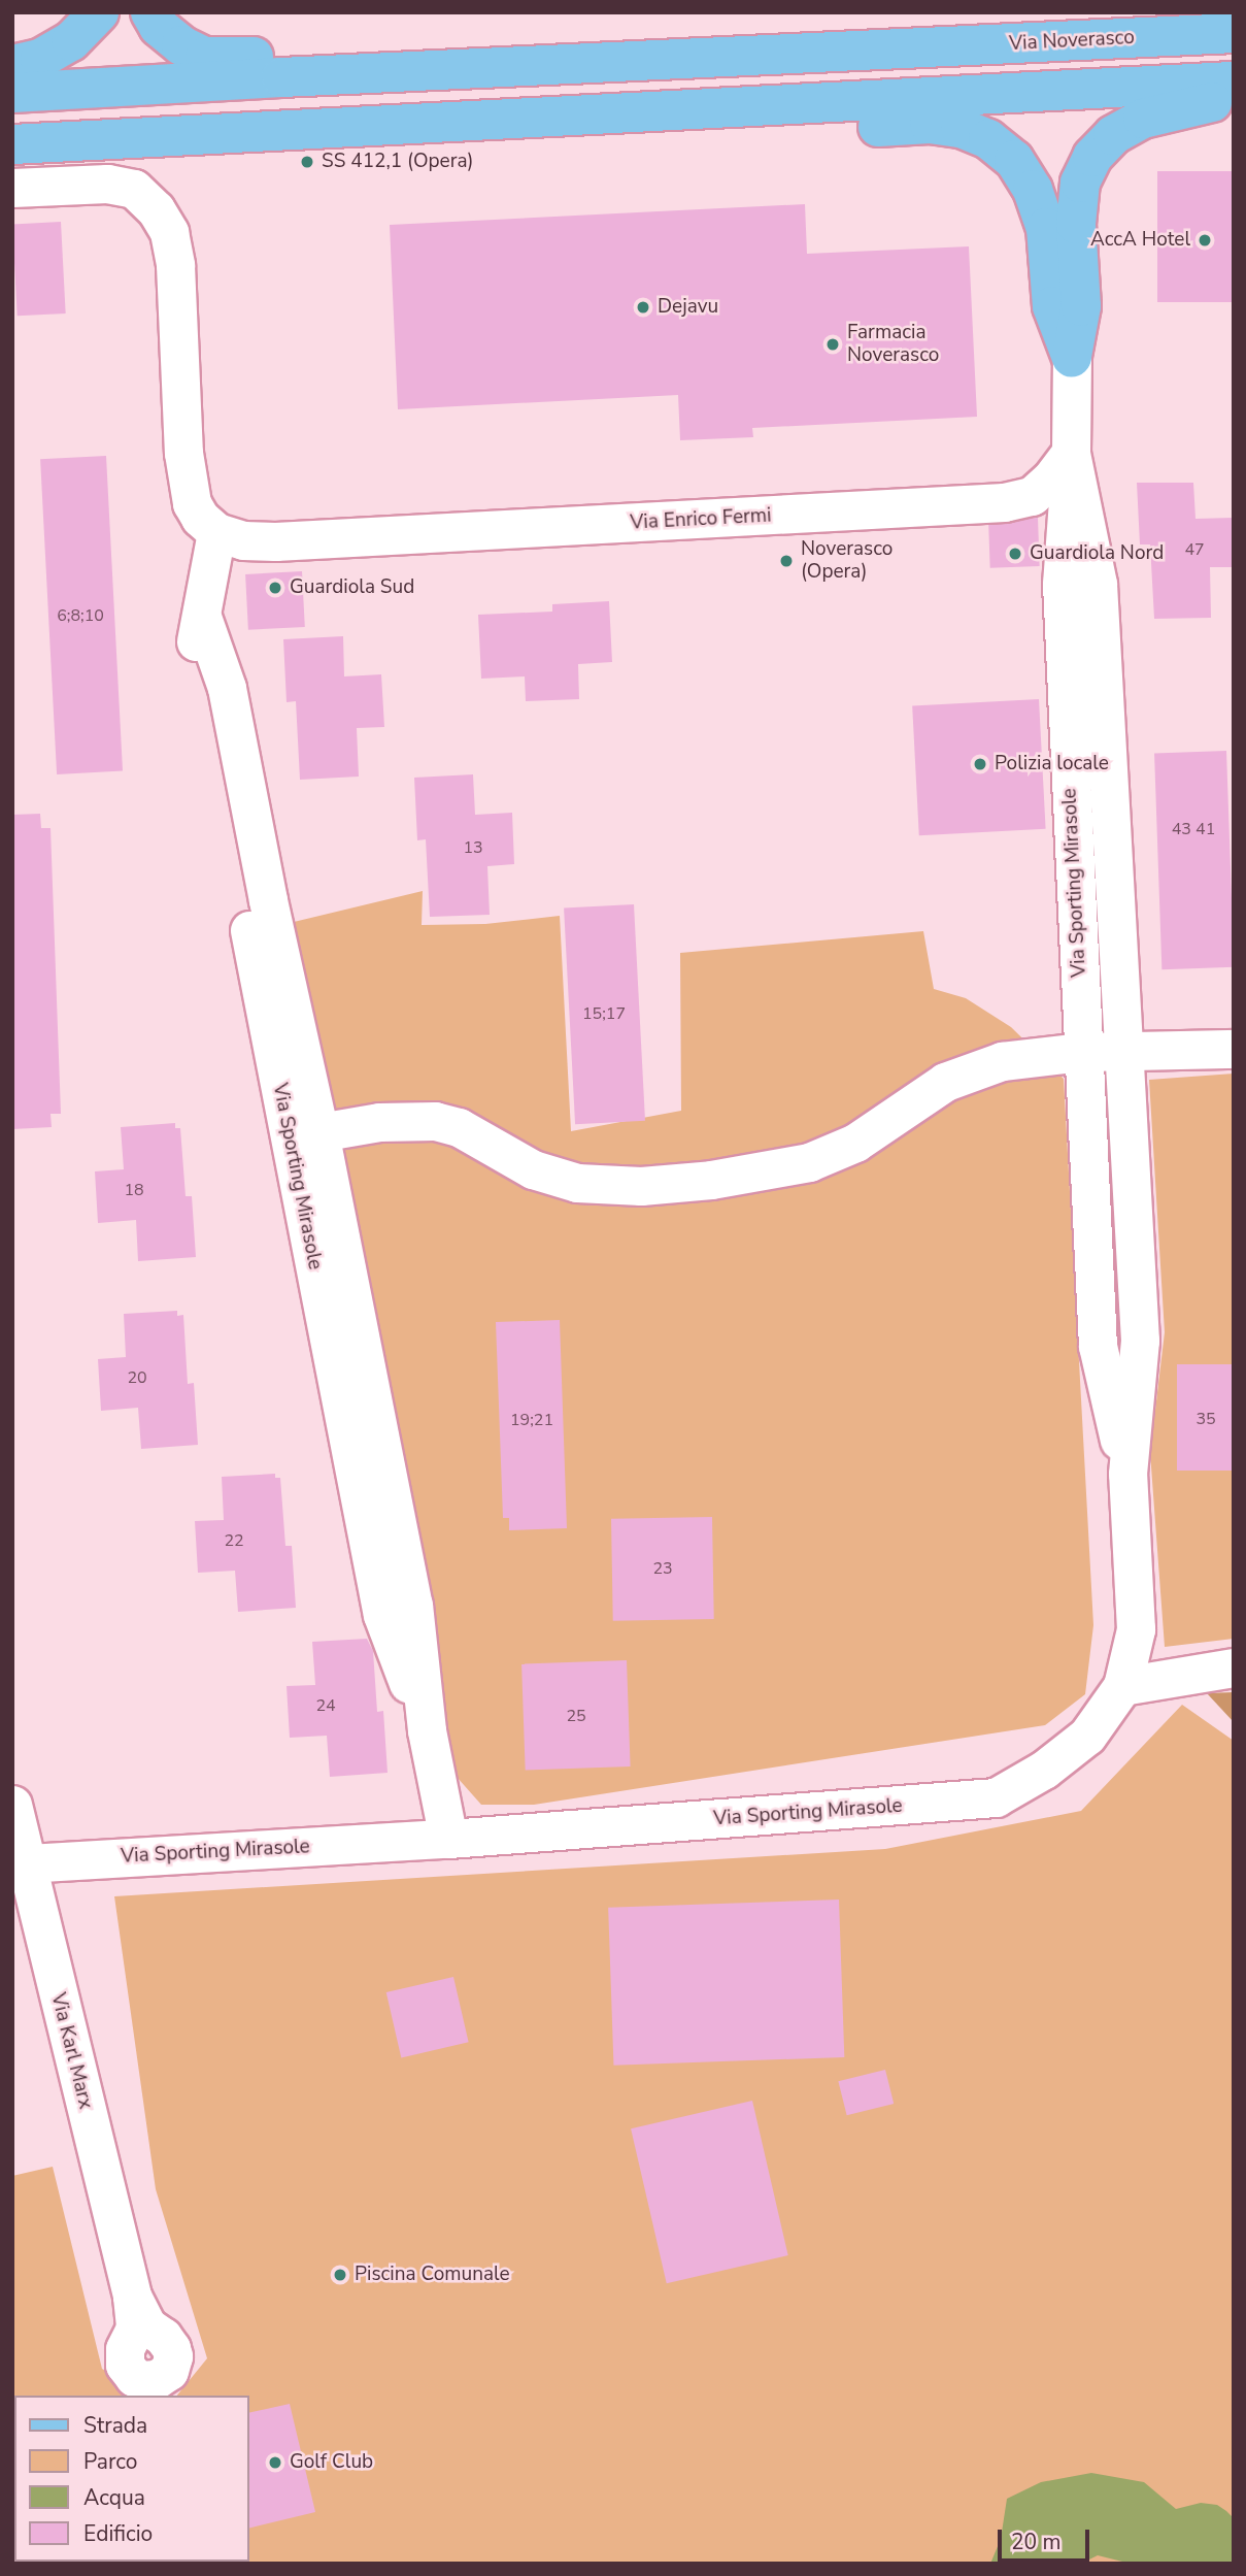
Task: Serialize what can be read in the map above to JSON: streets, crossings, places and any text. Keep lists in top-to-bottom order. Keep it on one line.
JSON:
{"streets":{"main road":["Via Noverasco"],"street":["Via Enrico Fermi","Via Sporting Mirasole","Via Karl Marx"]},"crossings":[["Via Enrico Fermi","Via Sporting Mirasole"],["Via Sporting Mirasole","Via Karl Marx"]],"places":["SS 412,1 (Opera)","AccA Hotel","Dejavu","Farmacia Noverasco","Guardiola Nord","Noverasco (Opera)","Guardiola Sud","Polizia locale","Piscina Comunale","Golf Club"],"house_numbers":["47","6;8;10","43 41","13","15;17","18","20","35","19;21","22","23","24","25"],"legend":["Strada","Parco","Acqua","Edificio"],"scale_bar":"20 m"}
